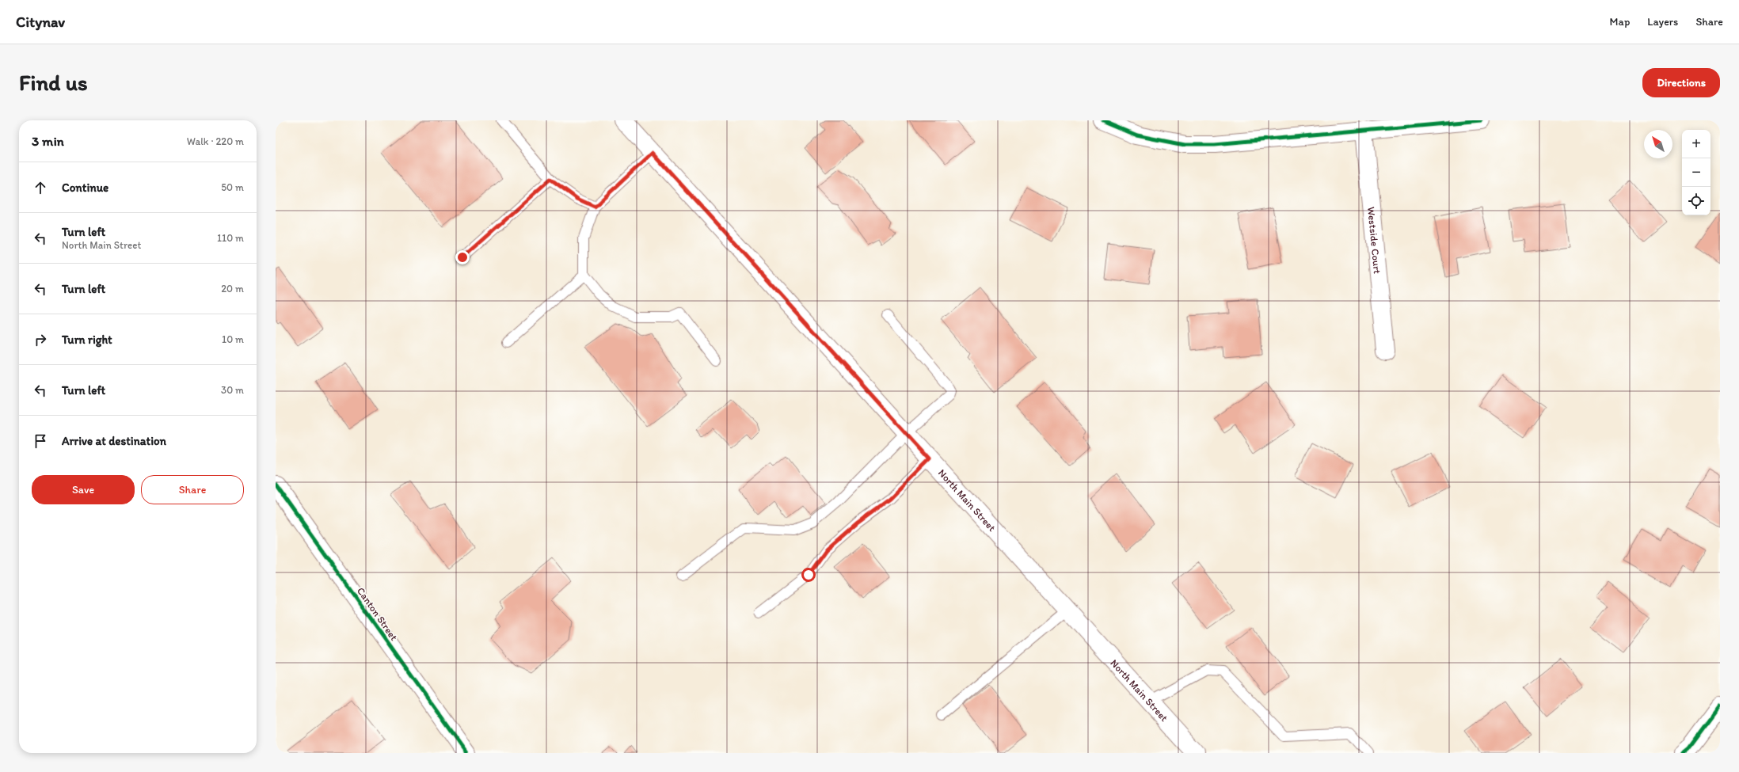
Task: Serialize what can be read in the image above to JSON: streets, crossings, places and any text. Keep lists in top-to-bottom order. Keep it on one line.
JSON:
{"streets":{"street":["Westside Court","North Main Street","Canton Street"]},"north":"top left","page":{"header":"Citynav","nav":["Map","Layers","Share"],"buttons":["Directions",["Save","Share"]],"title":"Find us","heading":["3 min","Walk · 220 m"],"map_buttons":["+","−"],"list":[["Continue","50 m"],["Turn left","North Main Street","110 m"],["Turn left","20 m"],["Turn right","10 m"],["Turn left","30 m"],"Arrive at destination"]}}
